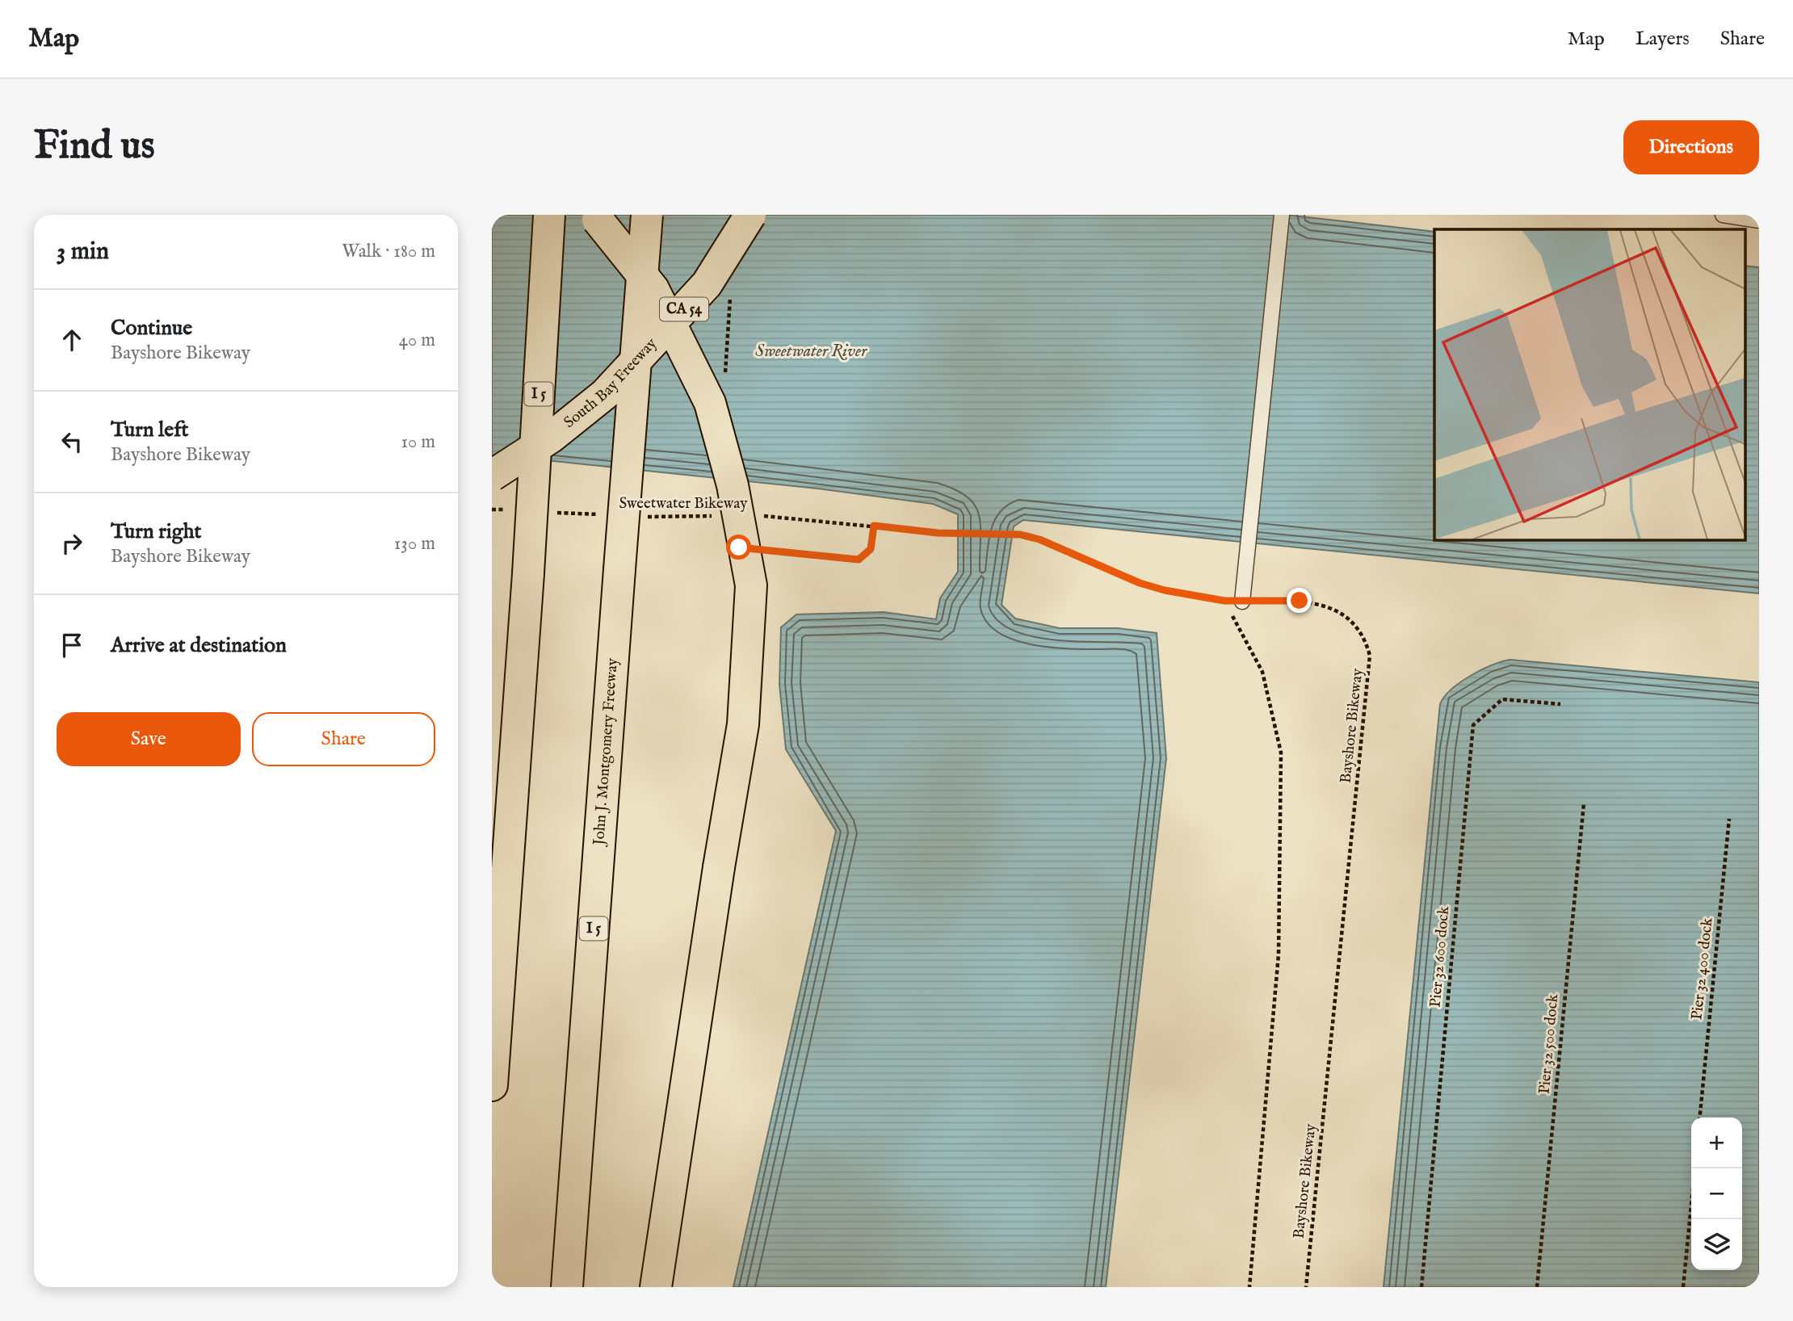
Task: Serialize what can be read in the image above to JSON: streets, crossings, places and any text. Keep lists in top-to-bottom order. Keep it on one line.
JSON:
{"streets":{"highway":["CA 54","South Bay Freeway","I 5","John J. Montgomery Freeway"],"path":["Sweetwater Bikeway","Bayshore Bikeway","Pier 32 600 dock","Pier 32 400 dock","Pier 32 500 dock"]},"crossings":[["Sweetwater Bikeway","Bayshore Bikeway"]],"water":["Sweetwater River"],"page":{"header":"Map","nav":["Map","Layers","Share"],"buttons":["Directions",["Save","Share"]],"title":"Find us","heading":["3 min","Walk · 180 m"],"list":[["Continue","Bayshore Bikeway","40 m"],["Turn left","Bayshore Bikeway","10 m"],["Turn right","Bayshore Bikeway","130 m"],"Arrive at destination"],"map_buttons":["+","−"]}}
